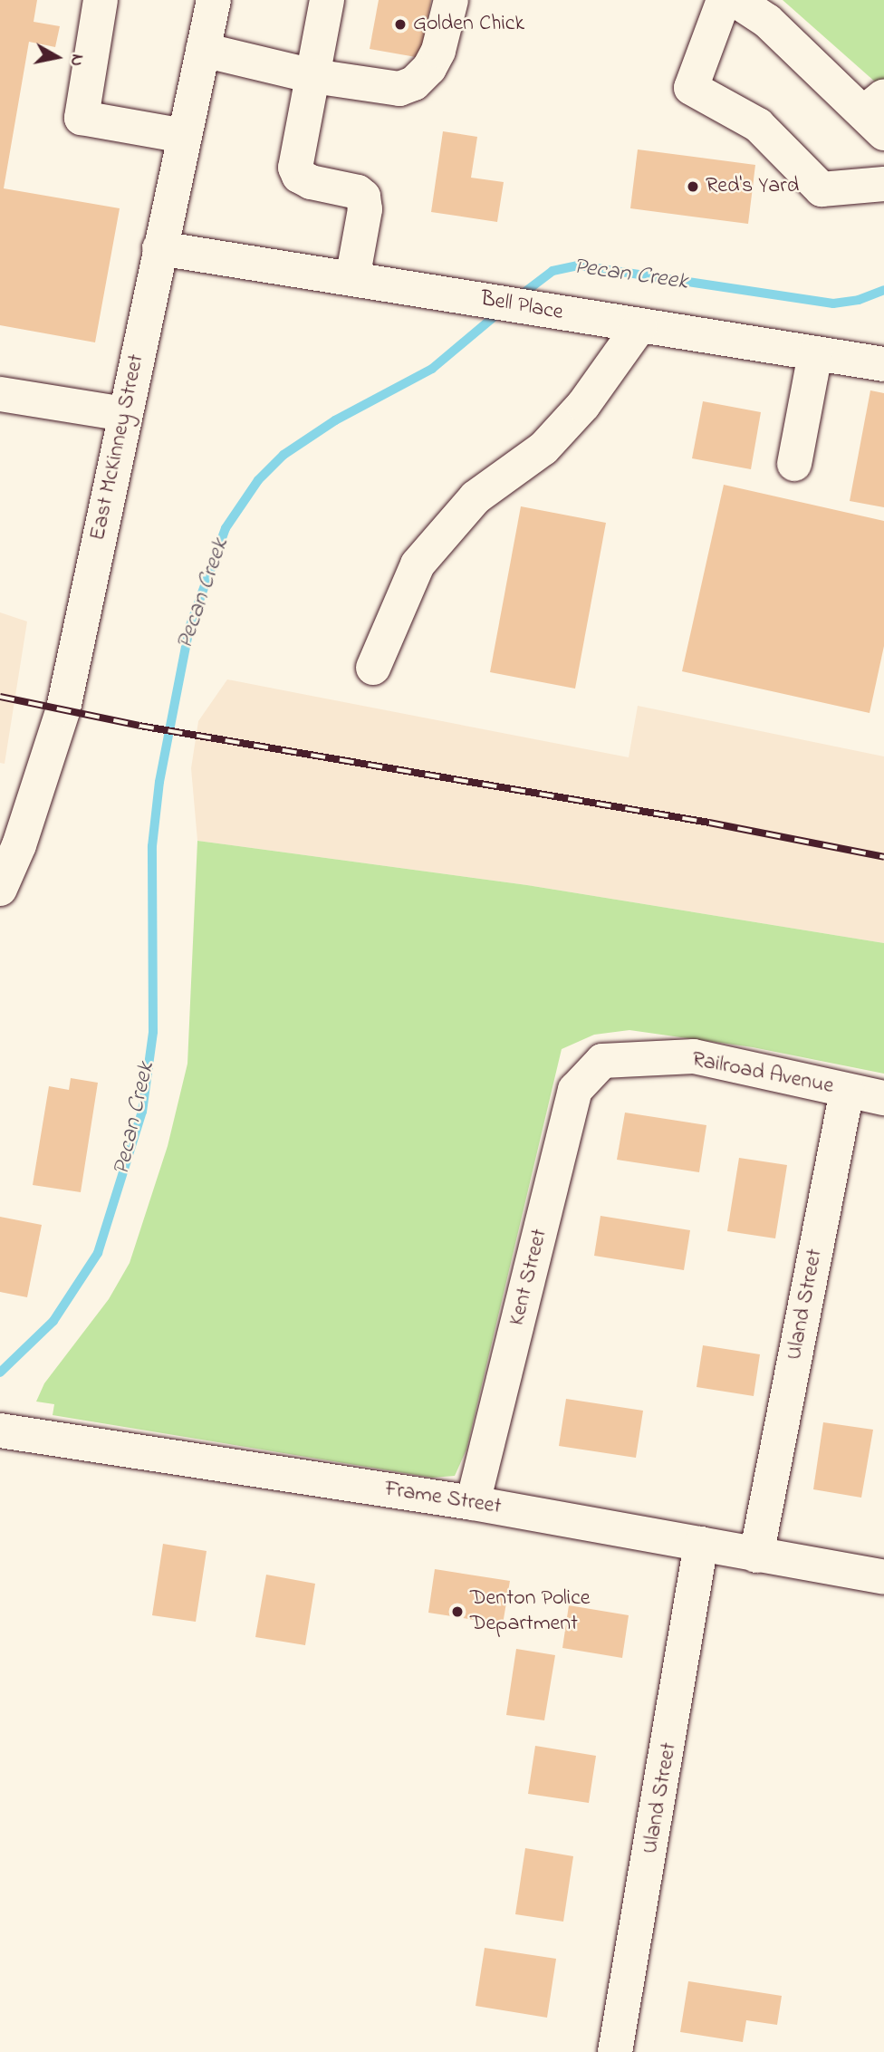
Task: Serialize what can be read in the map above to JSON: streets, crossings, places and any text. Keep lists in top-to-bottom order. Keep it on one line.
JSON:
{"streets":{"street":["Bell Place","East McKinney Street","Railroad Avenue","Kent Street","Uland Street","Frame Street"]},"crossings":[["Bell Place","East McKinney Street"],["Railroad Avenue","Kent Street"],["Railroad Avenue","Uland Street"],["Kent Street","Frame Street"],["Uland Street","Frame Street"]],"water":["Pecan Creek"],"places":["Golden Chick","Red's Yard","Denton Police Department"],"north":"right"}
